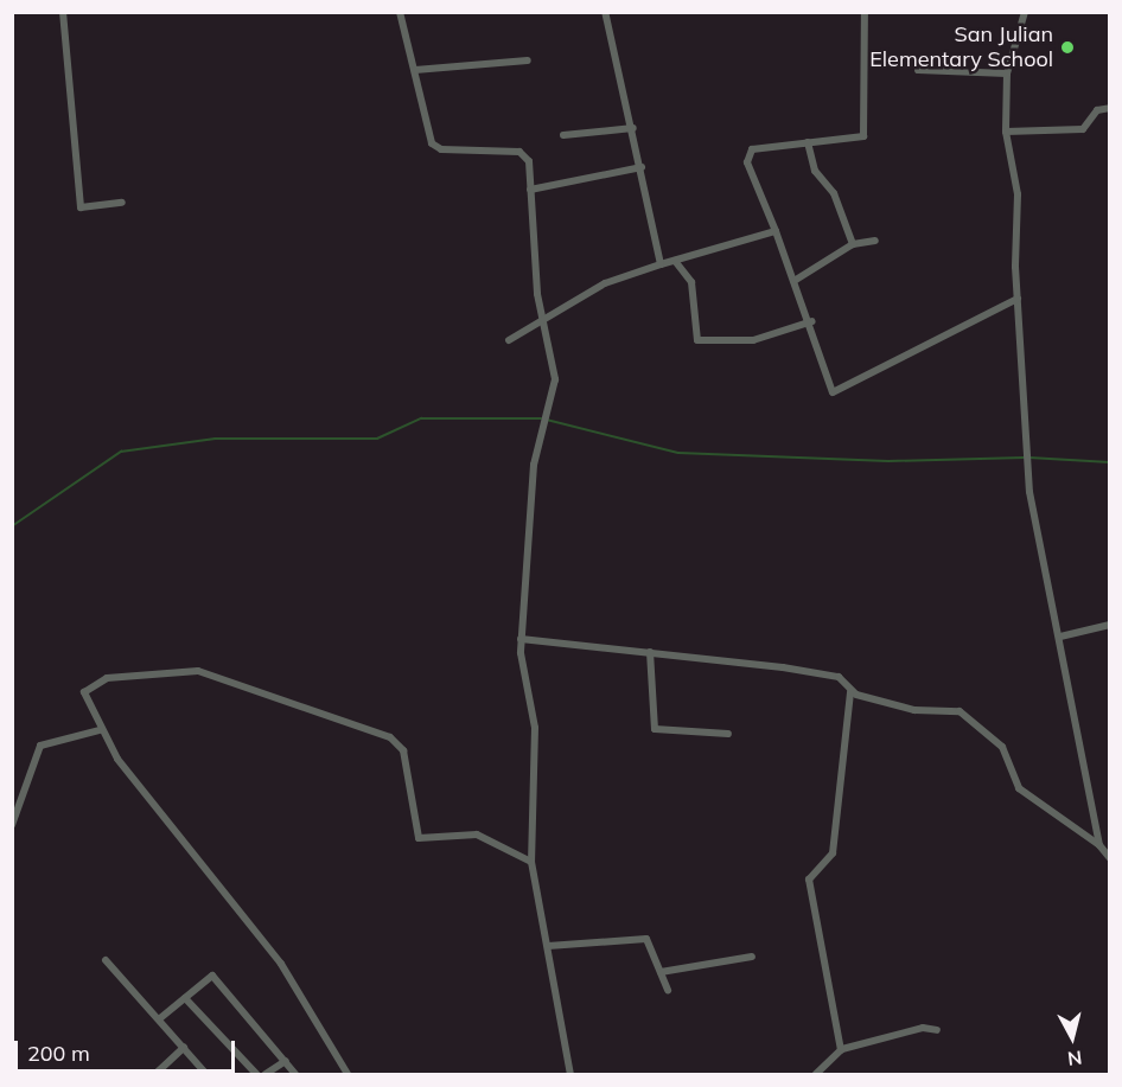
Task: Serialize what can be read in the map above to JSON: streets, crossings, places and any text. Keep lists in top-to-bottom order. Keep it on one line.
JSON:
{"places":["San Julian Elementary School"],"scale_bar":"200 m","north":"bottom"}
